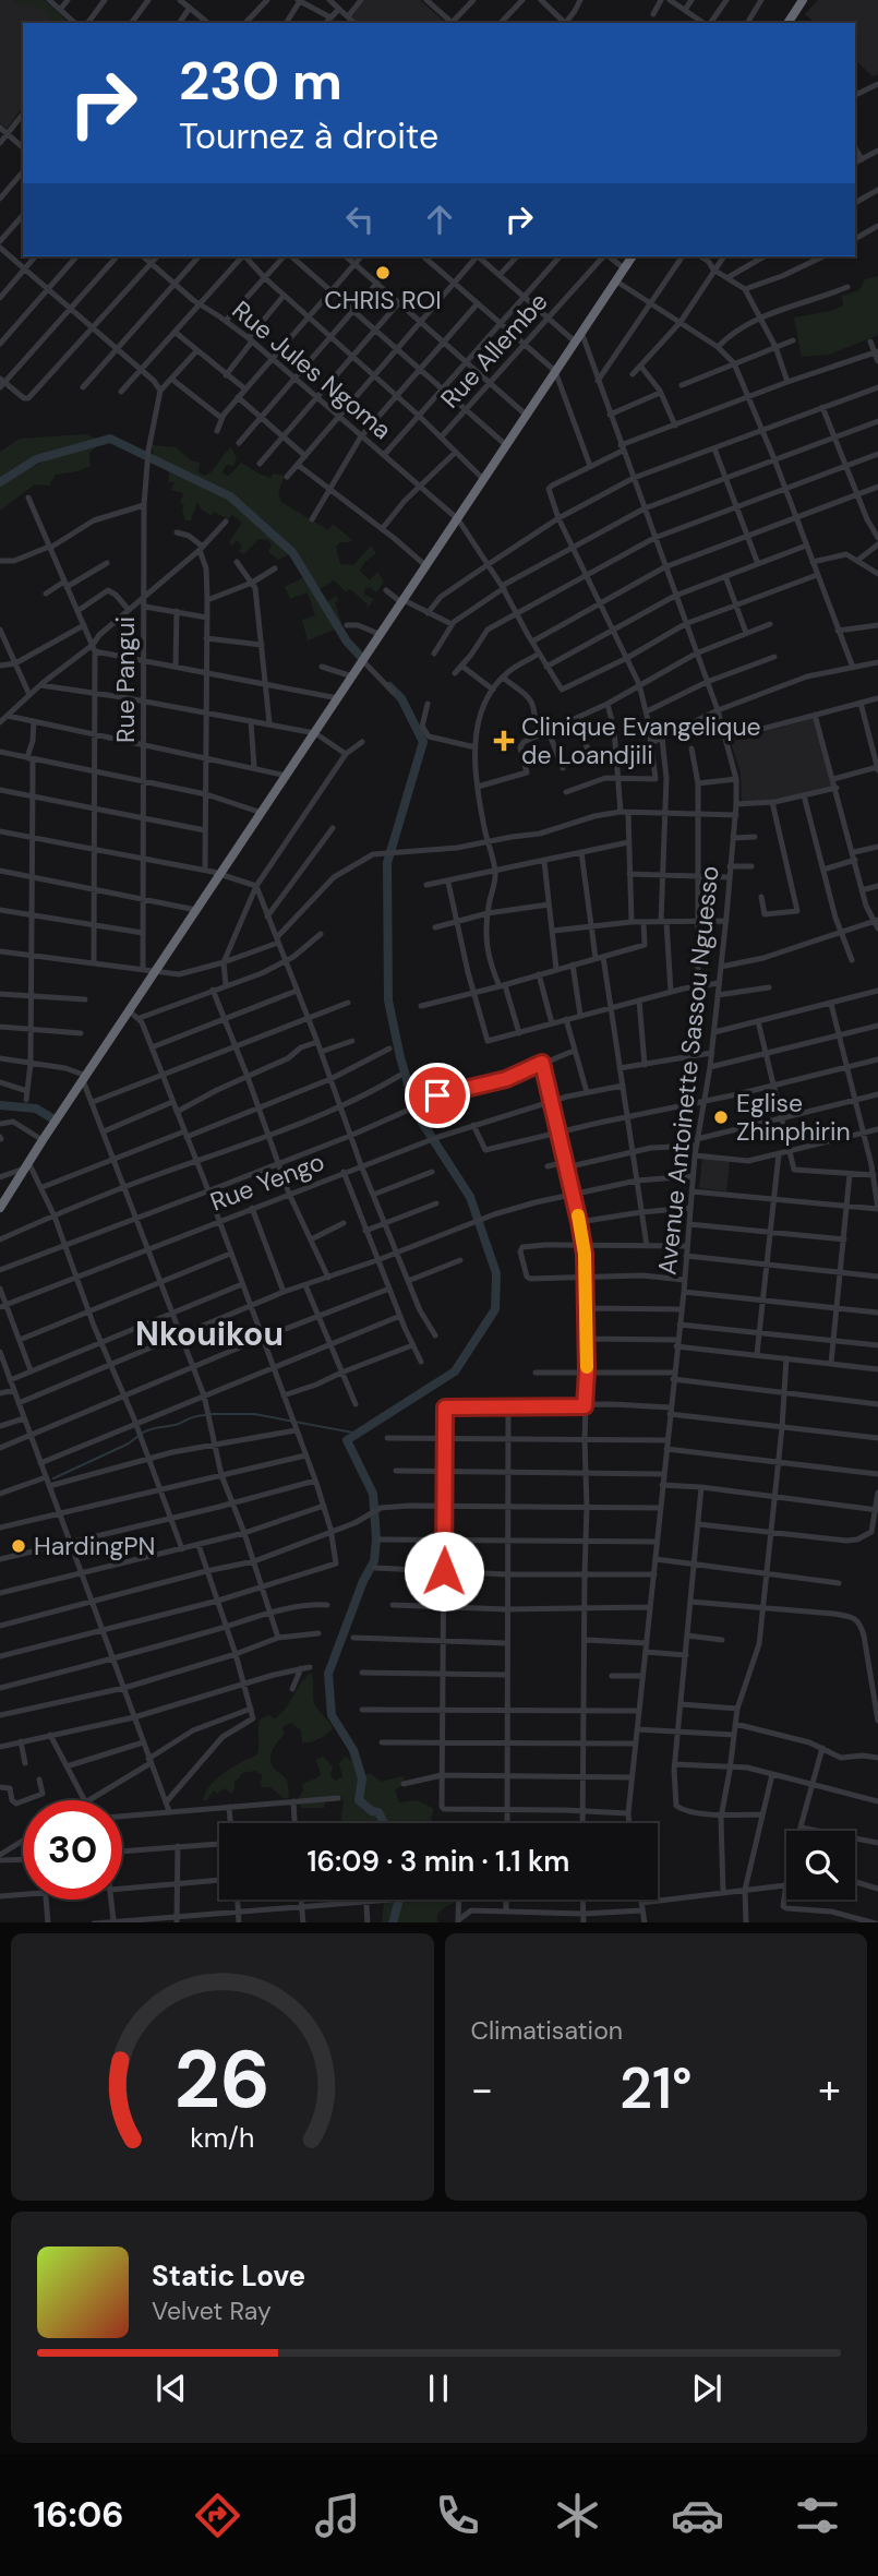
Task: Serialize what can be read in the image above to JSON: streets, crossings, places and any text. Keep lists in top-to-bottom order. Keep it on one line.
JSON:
{"streets":{"street":["Rue Allembe","Rue Jules Ngoma","Rue Pangui","Avenue Antoinette Sassou Nguesso","Rue Yengo"]},"districts":["Nkouikou"],"places":{"other":["CHRIS ROI","Eglise Zhinphirin","HardingPN"],"health":["Clinique Evangelique de Loandjili"]},"page":{"turn":["230 m","Tournez à droite"],"limit":"30","trip":"16:09 · 3 min · 1.1 km","tile":"Climatisation","heat":["−","21°","+"],"song":["Static Love","Velvet Ray"],"tabs":"16:06","gauge":["26","km/h"]}}
